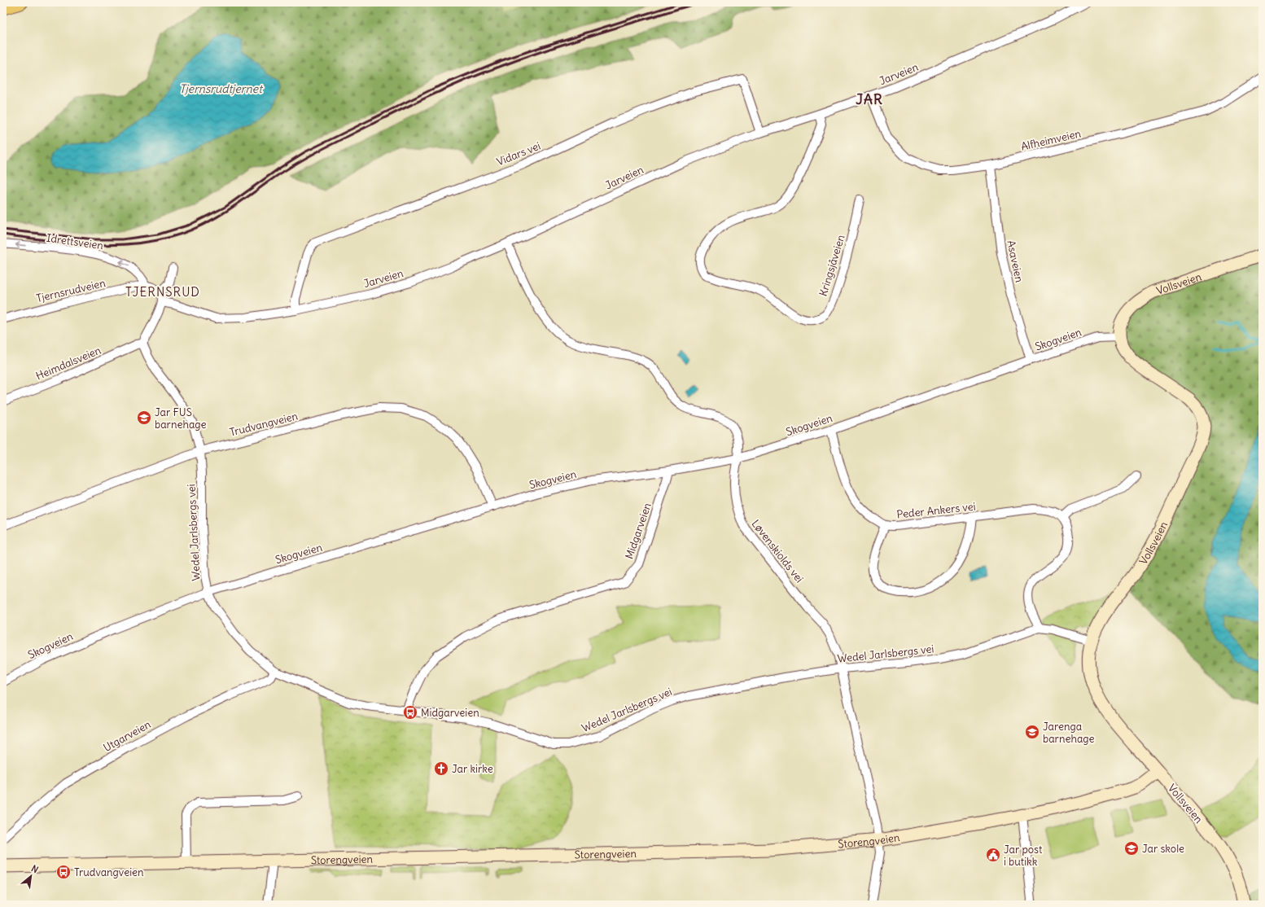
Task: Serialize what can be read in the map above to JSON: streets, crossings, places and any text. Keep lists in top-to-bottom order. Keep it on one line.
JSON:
{"streets":{"main road":["Vollsveien","Storengveien"],"street":["Jarveien","Alfheimveien","Vidars vei","Idrettsveien","Asaveien","Kringsjåveien","Tjernsrudveien","Skogveien","Heimdalsveien","Trudvangveien","Peder Ankers vei","Midgarveien","Wedel Jarlsbergs vei","Løvenskiolds vei","Utgarveien"]},"crossings":[["Jarveien","Alfheimveien"],["Jarveien","Vidars vei"],["Jarveien","Kringsjåveien"],["Jarveien","Løvenskiolds vei"],["Alfheimveien","Asaveien"],["Idrettsveien","Tjernsrudveien"],["Asaveien","Skogveien"],["Vollsveien","Skogveien"],["Vollsveien","Wedel Jarlsbergs vei"],["Vollsveien","Storengveien"],["Skogveien","Trudvangveien"],["Skogveien","Peder Ankers vei"],["Skogveien","Midgarveien"],["Skogveien","Wedel Jarlsbergs vei"],["Skogveien","Løvenskiolds vei"],["Heimdalsveien","Wedel Jarlsbergs vei"],["Trudvangveien","Wedel Jarlsbergs vei"],["Midgarveien","Wedel Jarlsbergs vei"],["Wedel Jarlsbergs vei","Løvenskiolds vei"],["Wedel Jarlsbergs vei","Utgarveien"],["Løvenskiolds vei","Storengveien"]],"one_way":["Idrettsveien"],"districts":["JAR","TJERNSRUD"],"water":["Tjernsrudtjernet"],"places":{"school or university":["Jar FUS barnehage","Jarenga barnehage","Jar skole"],"bus stop":["Midgarveien","Trudvangveien"],"church":["Jar kirke"],"public building":["Jar post i butikk"]},"north":"top right"}
